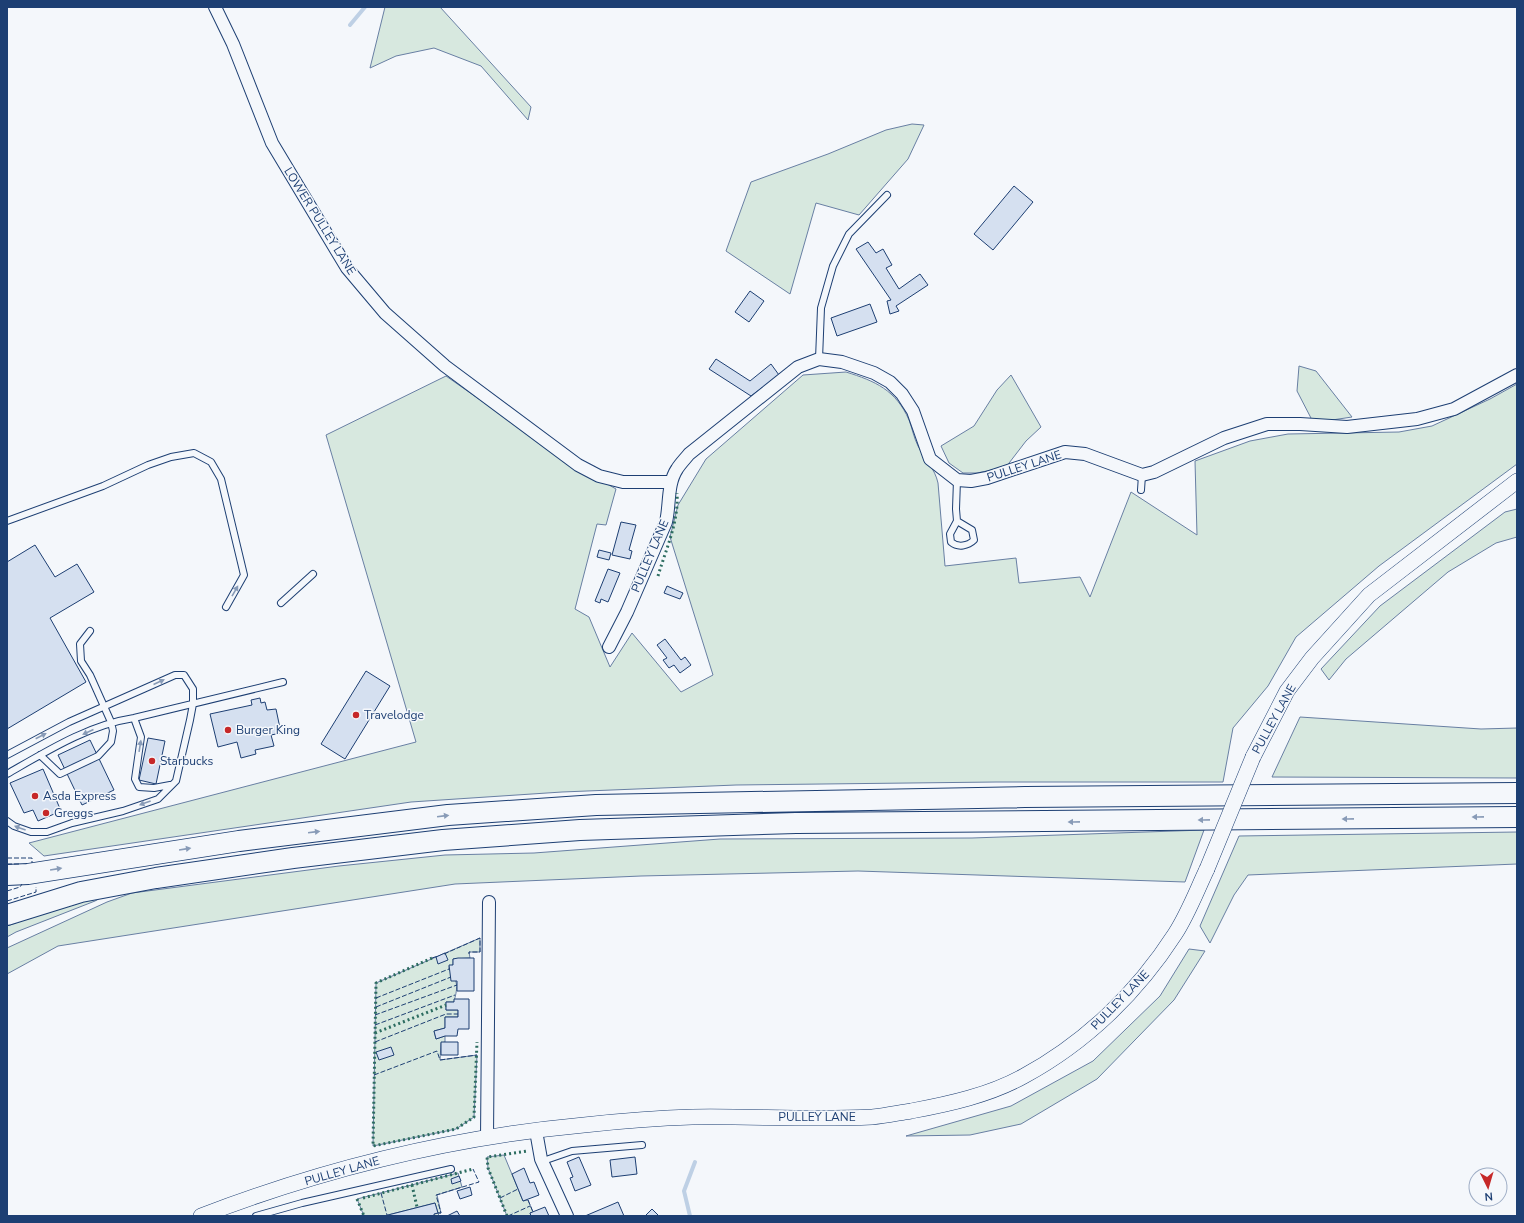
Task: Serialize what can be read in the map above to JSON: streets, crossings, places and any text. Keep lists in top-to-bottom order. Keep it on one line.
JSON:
{"streets":{"street":["LOWER PULLEY LANE","PULLEY LANE"]},"crossings":[["LOWER PULLEY LANE","PULLEY LANE"]],"places":["Travelodge","Burger King","Starbucks","Asda Express","Greggs"],"north":"bottom"}
